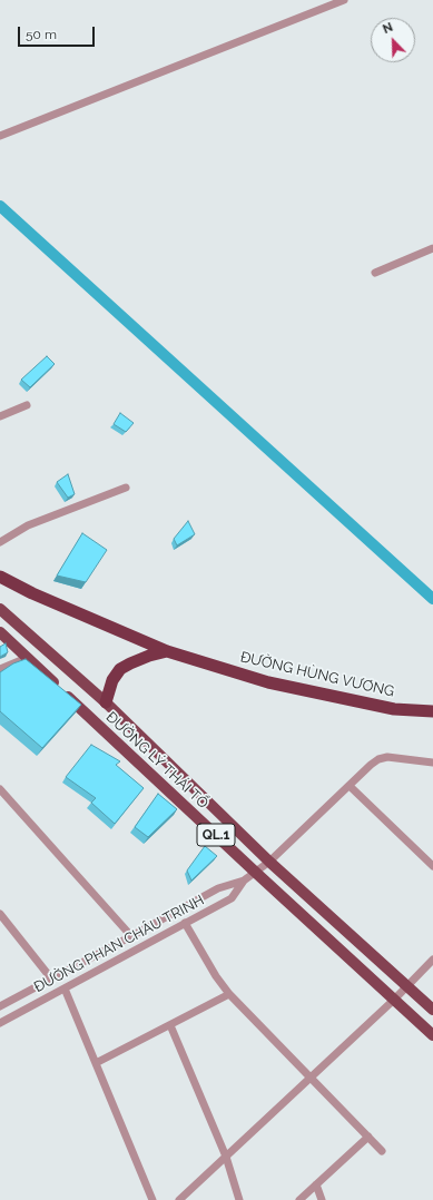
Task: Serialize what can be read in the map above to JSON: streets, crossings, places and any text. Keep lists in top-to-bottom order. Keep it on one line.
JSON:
{"streets":{"highway":["ĐƯỜNG HÙNG VƯƠNG"],"main road":["ĐƯỜNG LÝ THÁI TỔ","QL.1"],"street":["ĐƯỜNG PHAN CHÂU TRINH"]},"crossings":[["ĐƯỜNG LÝ THÁI TỔ","ĐƯỜNG PHAN CHÂU TRINH"]],"scale_bar":"50 m","north":"top left"}
